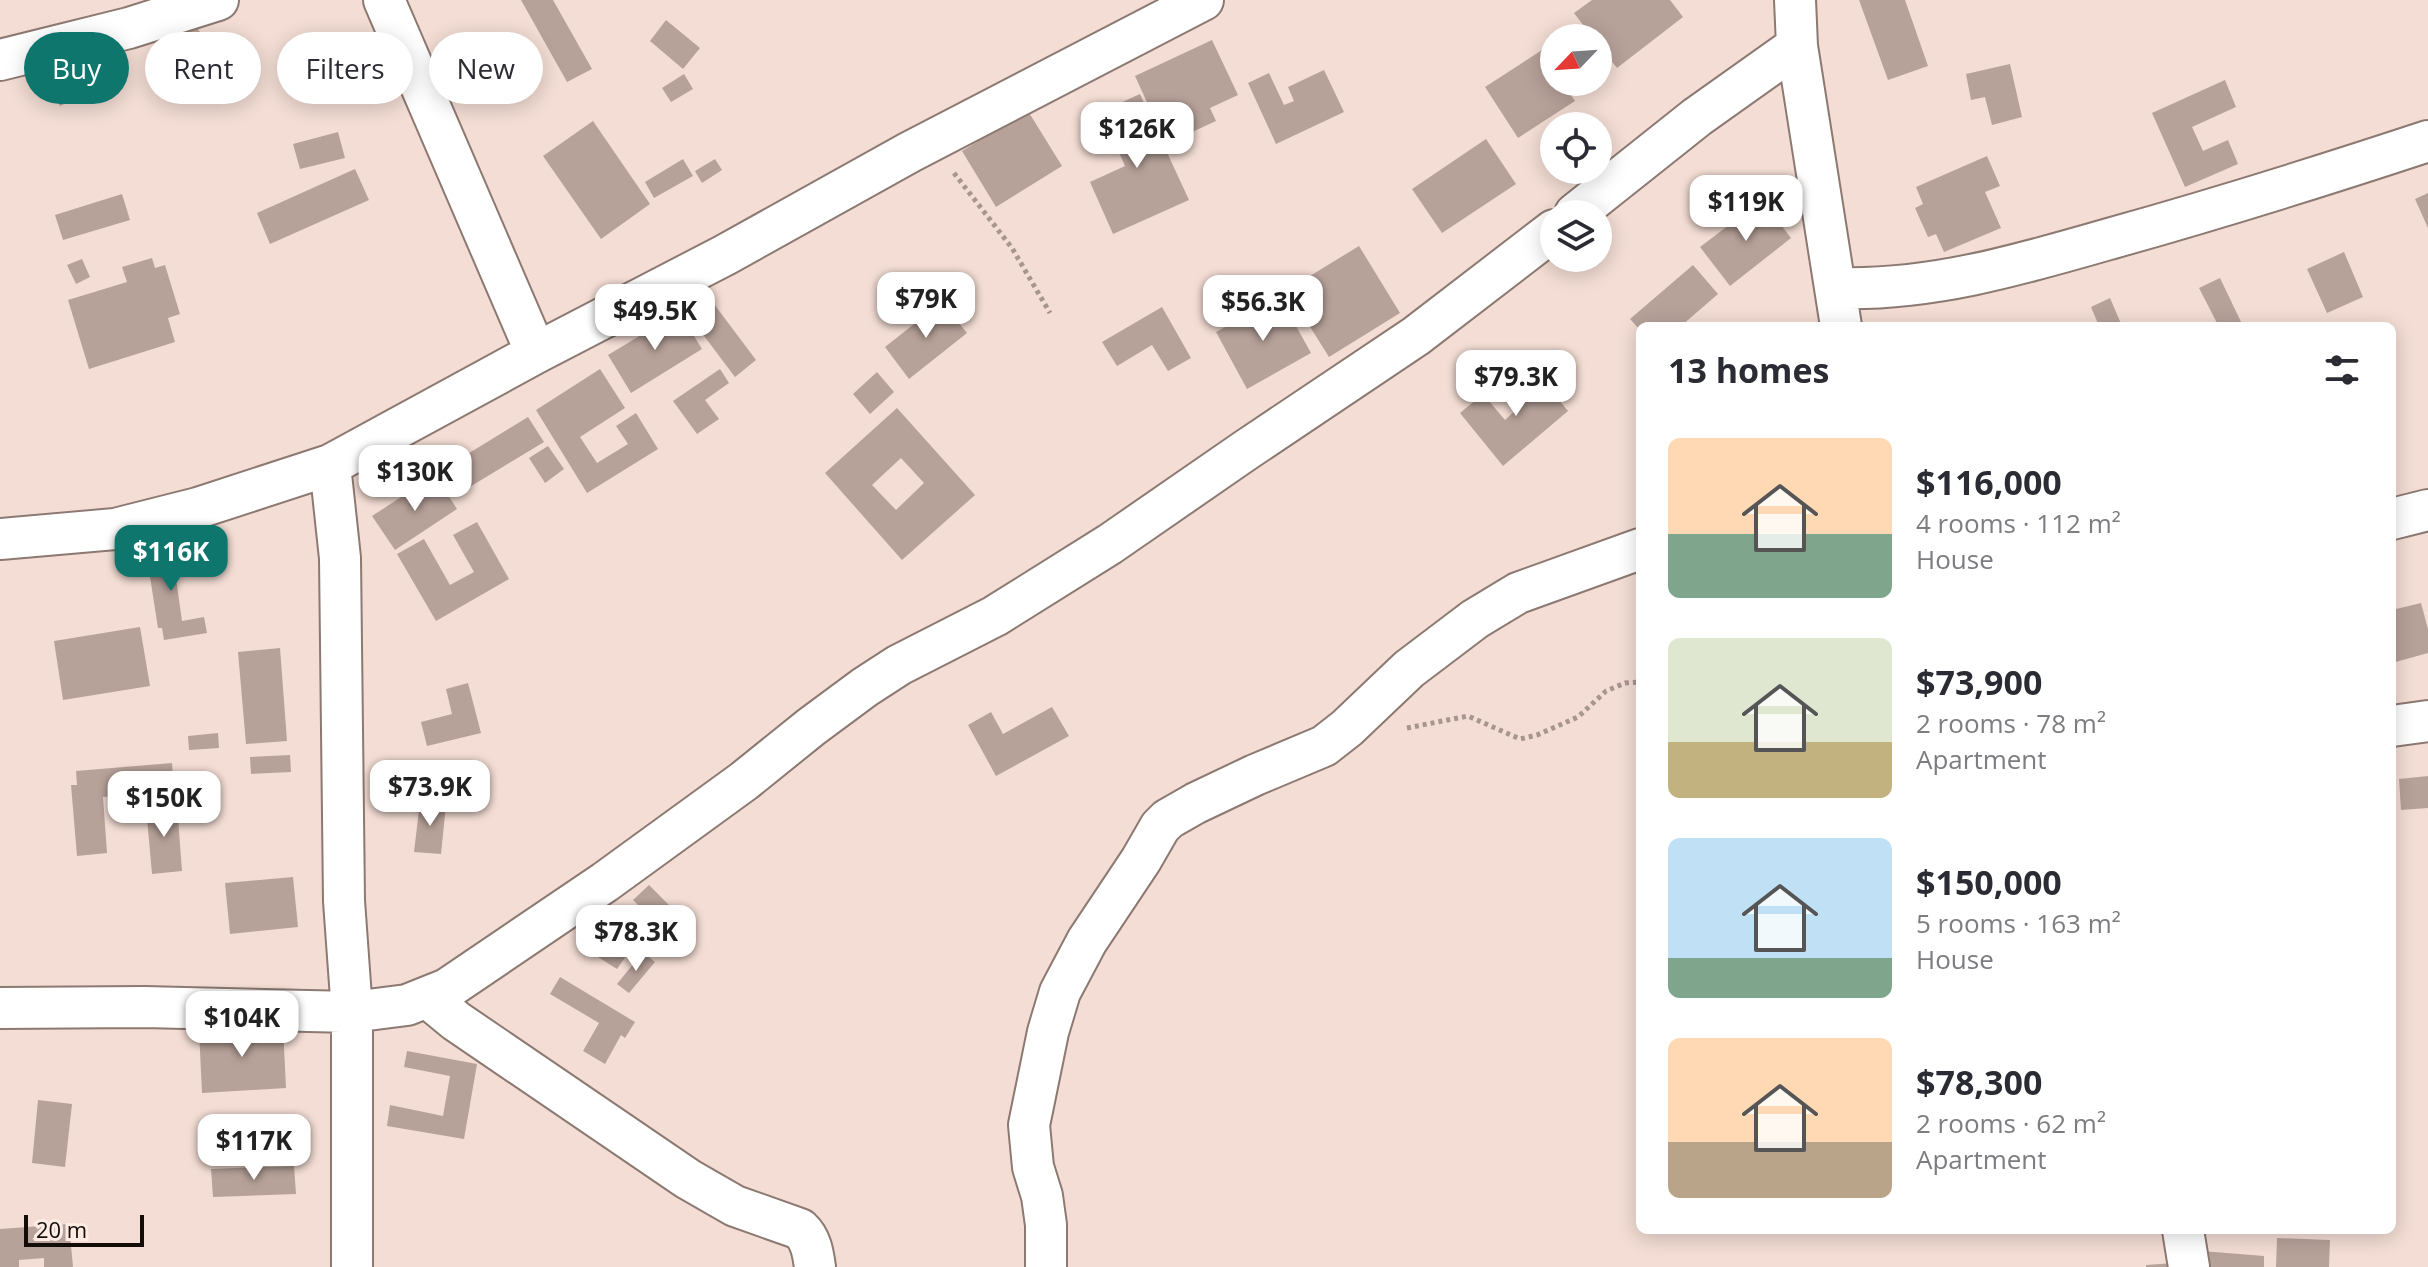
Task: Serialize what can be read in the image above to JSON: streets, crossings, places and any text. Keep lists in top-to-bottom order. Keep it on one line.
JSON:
{"scale_bar":"20 m","north":"bottom left","page":{"chip":["Buy","Rent","Filters","New"],"price":["$126K","$119K","$79K","$56.3K","$49.5K","$79.3K","$130K","$116K","$73.9K","$150K","$78.3K","$104K","$117K"],"heading":"13 homes","list":[{"name":"$116,000","note":"4 rooms · 112 m² · House"},{"name":"$73,900","note":"2 rooms · 78 m² · Apartment"},{"name":"$150,000","note":"5 rooms · 163 m² · House"},{"name":"$78,300","note":"2 rooms · 62 m² · Apartment"}],"scale":"20 m"}}
